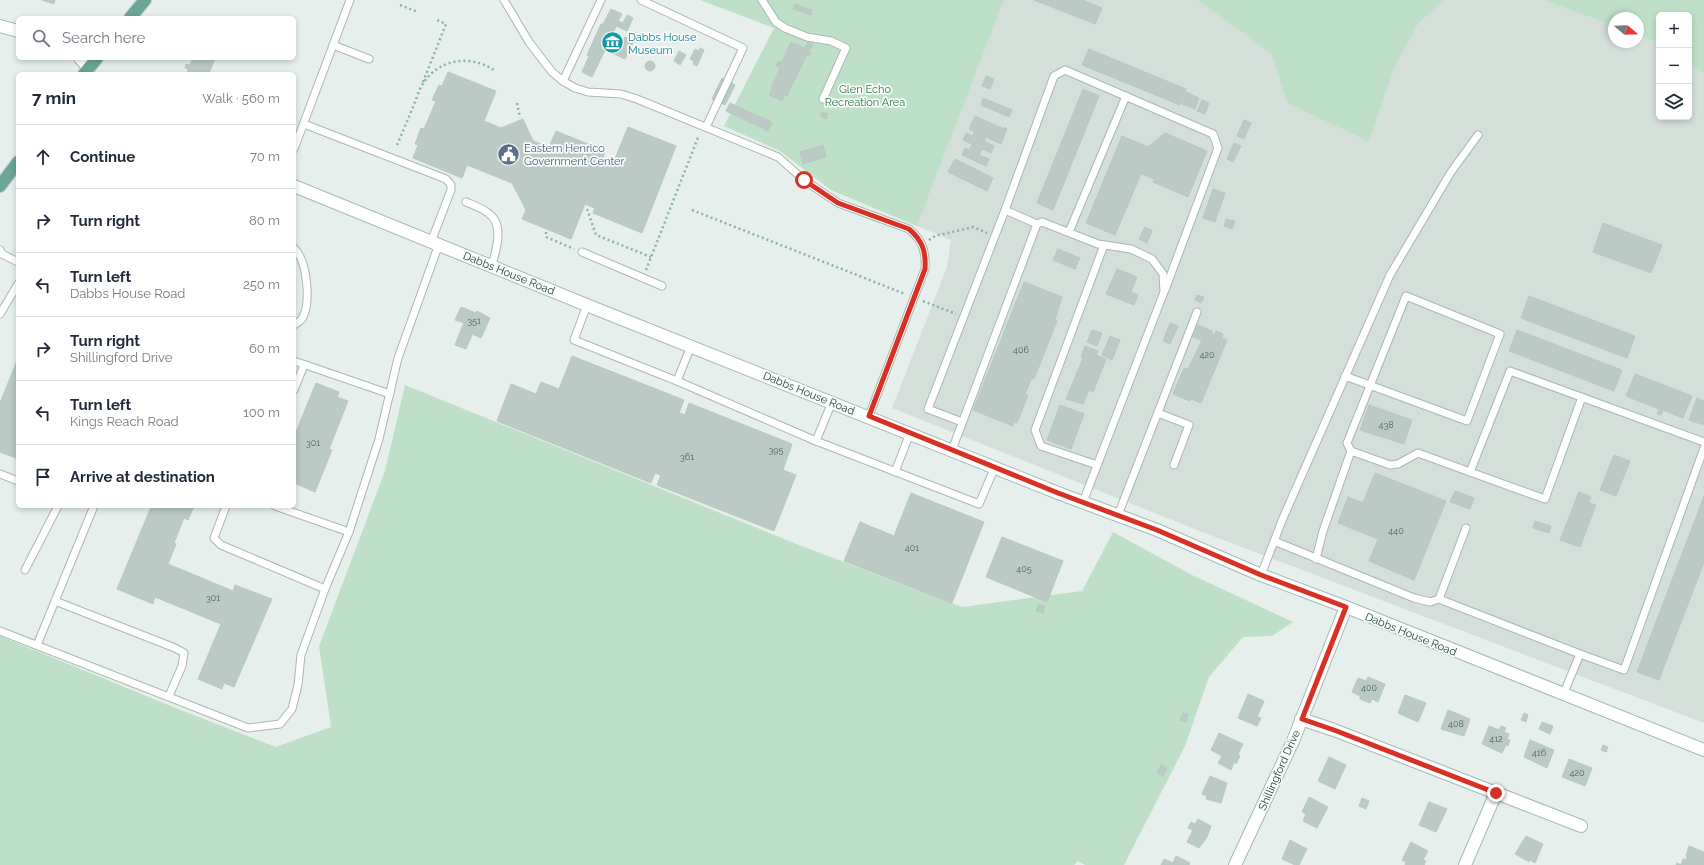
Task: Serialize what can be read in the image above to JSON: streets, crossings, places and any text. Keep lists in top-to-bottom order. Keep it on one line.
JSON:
{"streets":{"street":["Dabbs House Road","Shillingford Drive"]},"crossings":[["Dabbs House Road","Shillingford Drive"]],"parks":["Glen Echo Recreation Area"],"places":{"museum":["Dabbs House Museum"],"public building":["Eastern Henrico Government Center"]},"house_numbers":["351","406","420","438","301","395","361","440","401","405","301","400","408","412","416","420"],"north":"right","page":{"map_buttons":["+","−"],"search":"Search here","heading":["7 min","Walk · 560 m"],"list":[["Continue","70 m"],["Turn right","80 m"],["Turn left","Dabbs House Road","250 m"],["Turn right","Shillingford Drive","60 m"],["Turn left","Kings Reach Road","100 m"],"Arrive at destination"]}}
